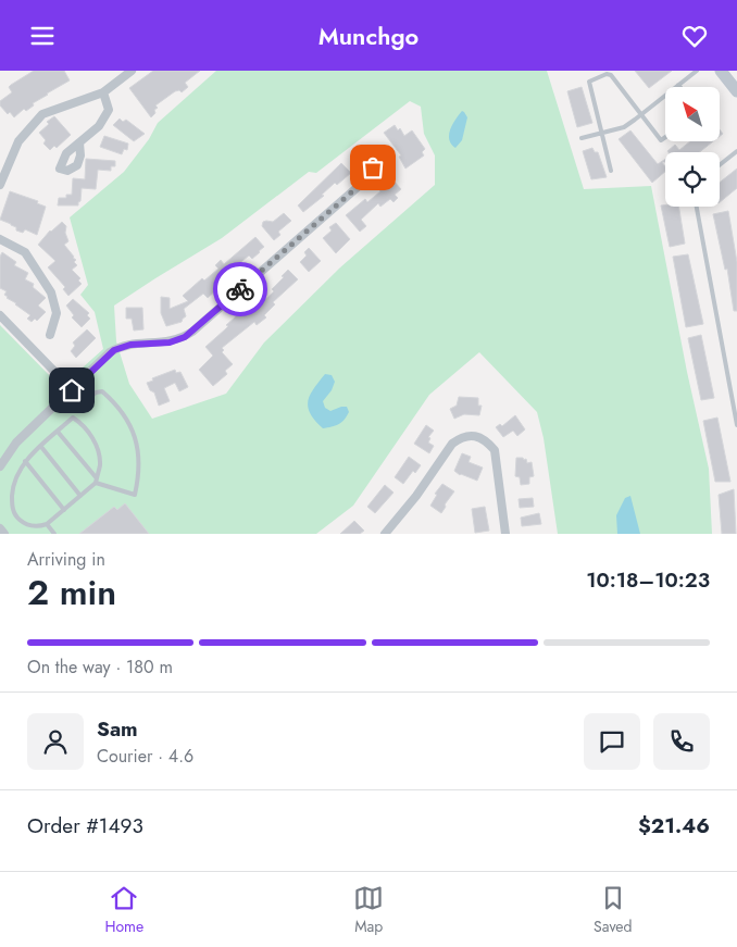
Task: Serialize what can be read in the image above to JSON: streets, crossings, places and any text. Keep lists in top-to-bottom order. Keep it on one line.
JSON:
{"north":"top left","page":{"header":"Munchgo","heading":["2 min","Arriving in","10:18–10:23"],"panel":["Sam","Courier · 4.6","Order #1493","$21.46"],"bar":"On the way · 180 m","tabs":["Home","Map","Saved"]}}
